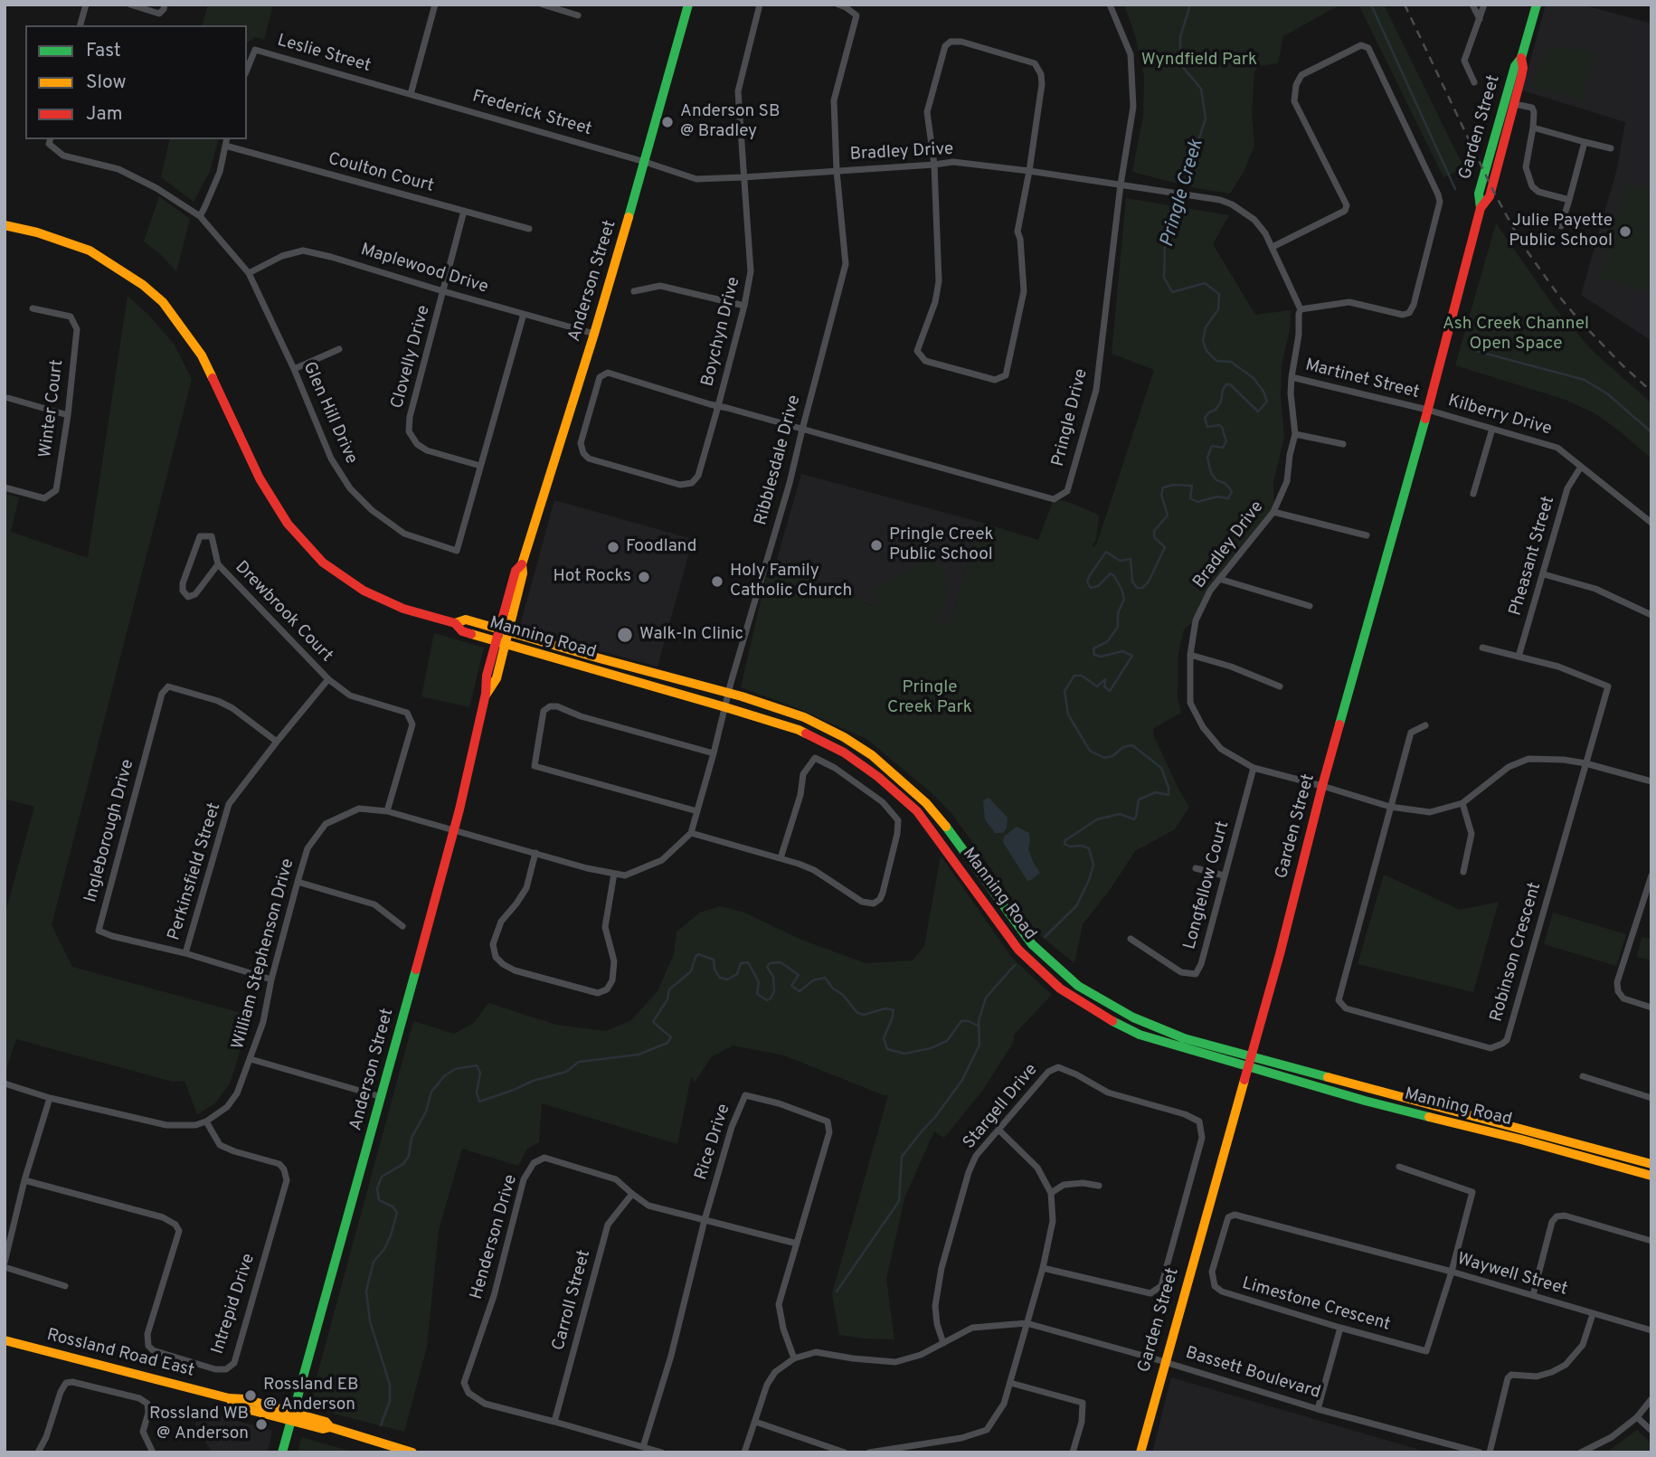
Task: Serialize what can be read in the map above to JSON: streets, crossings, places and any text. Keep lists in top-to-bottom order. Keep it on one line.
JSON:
{"streets":{"main road":["Garden Street","Anderson Street","Manning Road","Rossland Road East"],"street":["Leslie Street","Frederick Street","Bradley Drive","Coulton Court","Maplewood Drive","Boychyn Drive","Clovelly Drive","Martinet Street","Winter Court","Glen Hill Drive","Kilberry Drive","Pringle Drive","Ribblesdale Drive","Pheasant Street","Drewbrook Court","Ingleborough Drive","Perkinsfield Street","Longfellow Court","Robinson Crescent","William Stephenson Drive","Stargell Drive","Rice Drive","Henderson Drive","Waywell Street","Carroll Street","Intrepid Drive","Limestone Crescent","Bassett Boulevard"]},"crossings":[["Leslie Street","Frederick Street"],["Frederick Street","Bradley Drive"],["Frederick Street","Anderson Street"],["Garden Street","Bradley Drive"],["Garden Street","Martinet Street"],["Garden Street","Kilberry Drive"],["Garden Street","Manning Road"],["Garden Street","Bassett Boulevard"],["Bradley Drive","Anderson Street"],["Bradley Drive","Boychyn Drive"],["Bradley Drive","Martinet Street"],["Bradley Drive","Pringle Drive"],["Bradley Drive","Ribblesdale Drive"],["Bradley Drive","Longfellow Court"],["Bradley Drive","Robinson Crescent"],["Coulton Court","Clovelly Drive"],["Maplewood Drive","Anderson Street"],["Maplewood Drive","Clovelly Drive"],["Maplewood Drive","Glen Hill Drive"],["Anderson Street","Manning Road"],["Anderson Street","William Stephenson Drive"],["Anderson Street","Rossland Road East"],["Boychyn Drive","Pringle Drive"],["Boychyn Drive","Ribblesdale Drive"],["Clovelly Drive","Glen Hill Drive"],["Martinet Street","Kilberry Drive"],["Kilberry Drive","Pheasant Street"],["Pringle Drive","Ribblesdale Drive"],["Ribblesdale Drive","Manning Road"],["Drewbrook Court","Perkinsfield Street"],["Drewbrook Court","William Stephenson Drive"],["Ingleborough Drive","Perkinsfield Street"],["Ingleborough Drive","William Stephenson Drive"],["William Stephenson Drive","Intrepid Drive"],["Stargell Drive","Bassett Boulevard"],["Rice Drive","Henderson Drive"],["Rice Drive","Bassett Boulevard"],["Henderson Drive","Carroll Street"],["Waywell Street","Limestone Crescent"]],"water":["Pringle Creek"],"parks":["Wyndfield Park","Ash Creek Channel Open Space","Pringle Creek Park"],"places":["Anderson SB @ Bradley","Julie Payette Public School","Pringle Creek Public School","Foodland","Hot Rocks","Holy Family Catholic Church","Walk-In Clinic","Rossland EB @ Anderson","Rossland WB @ Anderson"],"legend":["Fast","Slow","Jam"]}
